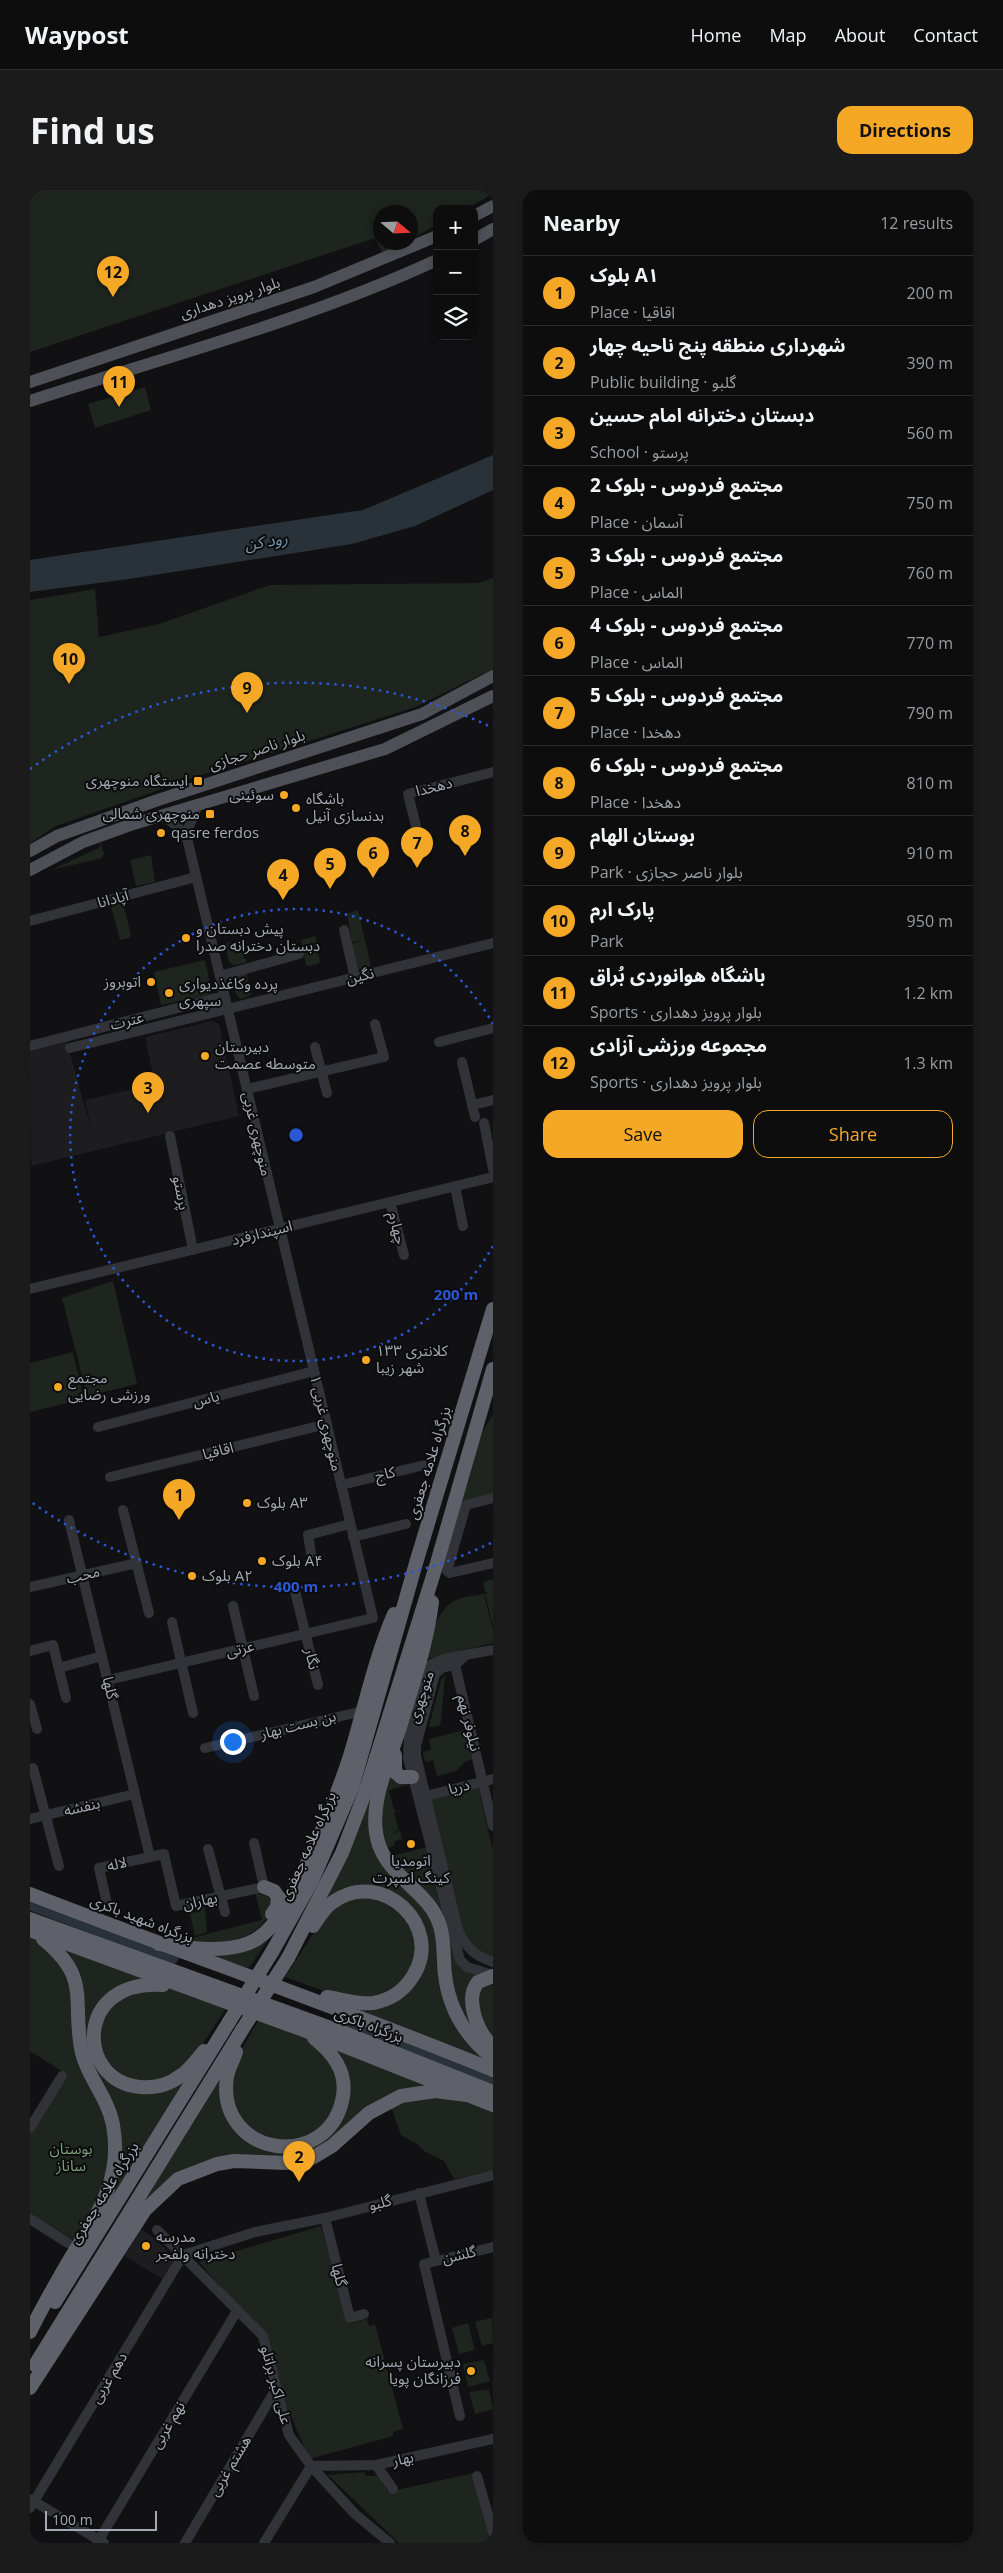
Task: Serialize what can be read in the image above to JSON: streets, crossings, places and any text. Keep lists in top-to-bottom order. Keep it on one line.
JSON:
{"streets":{"highway":["بزرگراه علامه جعفری","بزرگراه شهید باکری","بزرگراه باکری"],"main road":["بلوار پرویز دهداری","بلوار ناصر حجازی"],"street":["دهخدا","آپادانا","نگین","عترت","منوچهری غربی","پرستو","چهارم","اسپندارفرد","یاس","منوچهری غربی ۱","اقاقیا","کاج","محب","عزتی","نگار","گلها","منوچهری","نیلوفر نهم","بن بست بهار","دریا","بنفشه","لاله","بهاران","گلبو","گلشن","دهم غربی","علی اکبر براتلو","نهم غربی","بهار","هشتم غربی"]},"crossings":[["آپادانا","منوچهری غربی"],["نگین","منوچهری غربی"],["عترت","منوچهری غربی"],["منوچهری غربی","اسپندارفرد"],["منوچهری غربی","منوچهری غربی ۱"],["پرستو","اسپندارفرد"],["چهارم","اسپندارفرد"],["اسپندارفرد","منوچهری غربی ۱"],["یاس","منوچهری غربی ۱"],["منوچهری غربی ۱","اقاقیا"],["منوچهری غربی ۱","کاج"],["منوچهری غربی ۱","عزتی"],["محب","گلها"],["عزتی","نگار"],["عزتی","گلها"],["گلها","بنفشه"],["گلها","لاله"],["گلها","بهاران"],["گلها","گلبو"],["منوچهری","نیلوفر نهم"],["منوچهری","دریا"],["نیلوفر نهم","دریا"],["لاله","بهاران"],["بزرگراه شهید باکری","بزرگراه باکری"],["گلبو","دهم غربی"],["گلبو","علی اکبر براتلو"],["دهم غربی","علی اکبر براتلو"],["علی اکبر براتلو","نهم غربی"],["علی اکبر براتلو","بهار"],["علی اکبر براتلو","هشتم غربی"]],"water":["رود کن"],"parks":["بوستان ساناز"],"places":{"transit":["ایستگاه منوچهری","منوچهری شمالی"],"other":["سوئینی","باشگاه بدنسازی آنیل","qasre ferdos","پیش دبستان و دبستان دخترانه صدرا","اتوبروز","پرده وکاغذدیواری سپهری","دبیرستان متوسطه عصمت","کلانتری ۱۳۳ شهر زیبا","مجتمع ورزشی رضایی","بلوک A۳","بلوک A۴","بلوک A۲","اتومدیا کینگ اسپرت","مدرسه دخترانه ولفجر","دبیرستان پسرانه فرزانگان پویا"]},"scale_bar":"100 m","north":"right","page":{"header":"Waypost","nav":["Home","Map","About","Contact"],"buttons":["Directions",["Save","Share"]],"title":"Find us","heading":["Nearby","12 results"],"map_buttons":["+","−"],"list":[{"mark":"1","name":"بلوک A۱","note":"Place · اقاقیا","value":"200 m"},{"mark":"2","name":"شهرداری منطقه پنج ناحیه چهار","note":"Public building · گلبو","value":"390 m"},{"mark":"3","name":"دبستان دخترانه امام حسین","note":"School · پرستو","value":"560 m"},{"mark":"4","name":"مجتمع فردوس - بلوک 2","note":"Place · آسمان","value":"750 m"},{"mark":"5","name":"مجتمع فردوس - بلوک 3","note":"Place · الماس","value":"760 m"},{"mark":"6","name":"مجتمع فردوس - بلوک 4","note":"Place · الماس","value":"770 m"},{"mark":"7","name":"مجتمع فردوس - بلوک 5","note":"Place · دهخدا","value":"790 m"},{"mark":"8","name":"مجتمع فردوس - بلوک 6","note":"Place · دهخدا","value":"810 m"},{"mark":"9","name":"بوستان الهام","note":"Park · بلوار ناصر حجازی","value":"910 m"},{"mark":"10","name":"پارک ارم","note":"Park","value":"950 m"},{"mark":"11","name":"باشگاه هوانوردی بُراق","note":"Sports · بلوار پرویز دهداری","value":"1.2 km"},{"mark":"12","name":"مجموعه ورزشی آزادی","note":"Sports · بلوار پرویز دهداری","value":"1.3 km"}],"pins":["12","11","10","9","8","7","6","5","4","3","1","2"],"scale":"100 m"},"rings":["200 m","400 m"]}
